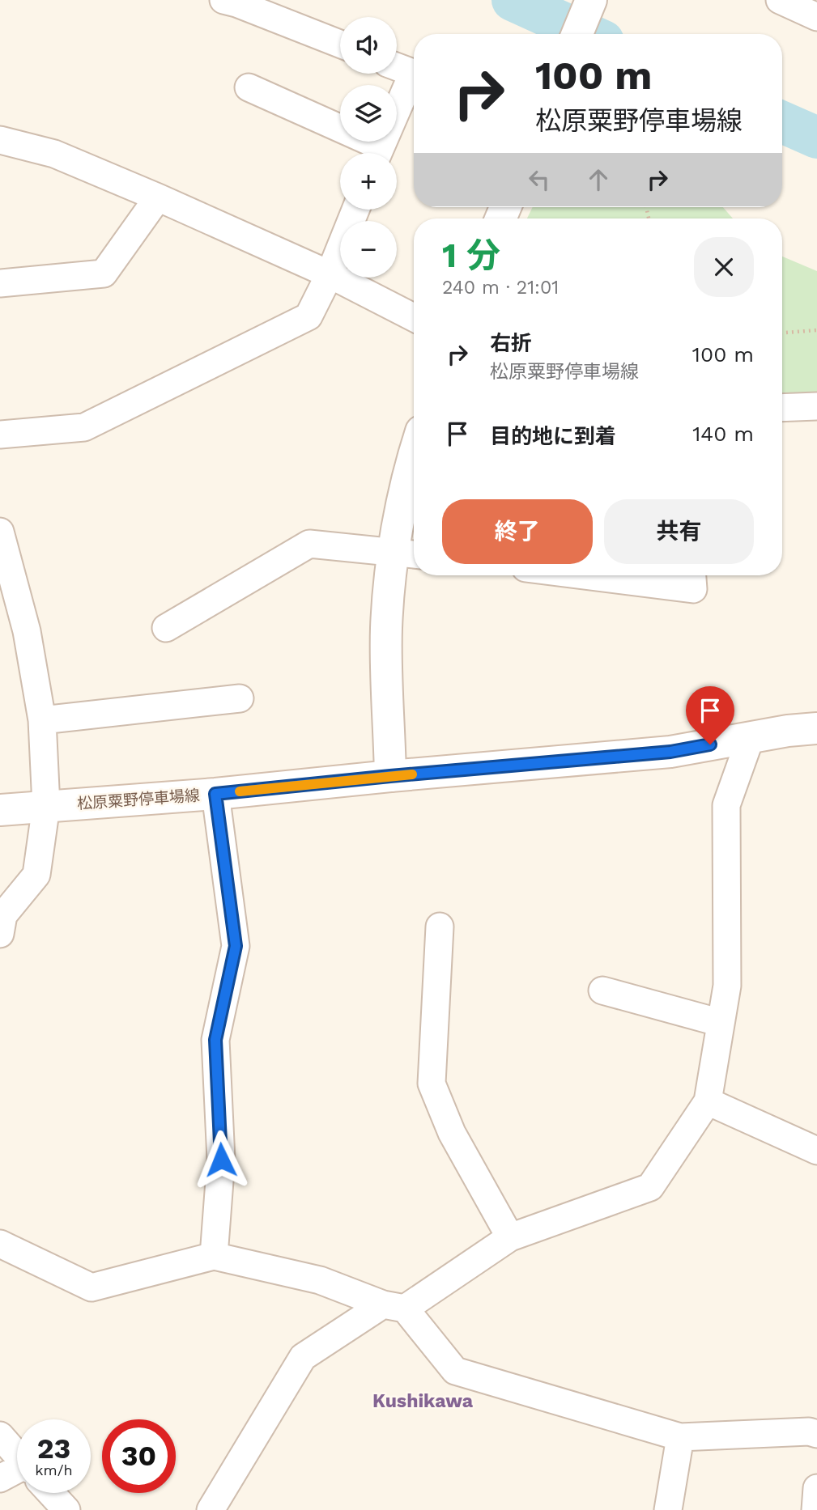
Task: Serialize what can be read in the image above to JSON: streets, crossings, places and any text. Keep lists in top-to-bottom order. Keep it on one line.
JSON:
{"streets":{"main road":["松原粟野停車場線"]},"districts":["Kushikawa"],"page":{"map_buttons":["+","−"],"turn":["100 m","松原粟野停車場線"],"heading":["1 分","240 m · 21:01"],"list":[{"name":"右折","note":"松原粟野停車場線","value":"100 m"},{"name":"目的地に到着","value":"140 m"}],"buttons":["終了","共有"],"speed":"23 km/h","limit":"30"}}
